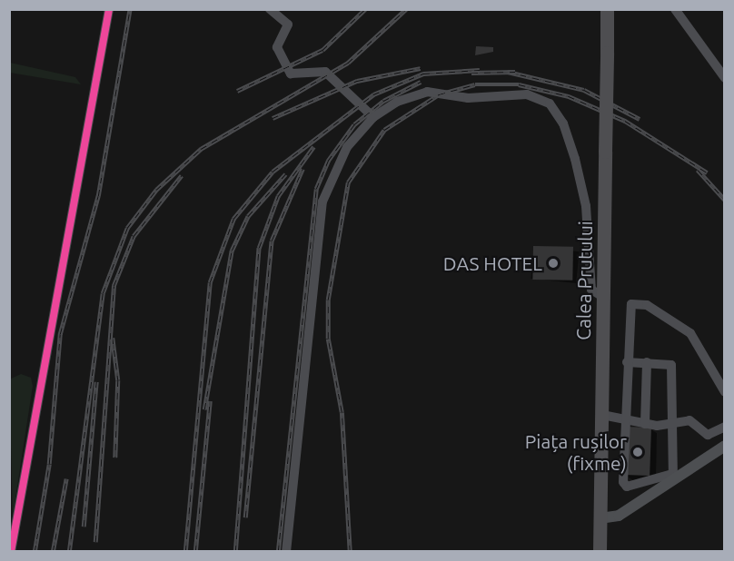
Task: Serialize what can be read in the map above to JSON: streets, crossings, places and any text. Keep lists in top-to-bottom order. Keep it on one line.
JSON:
{"streets":{"highway":["Calea Prutului"]},"places":["DAS HOTEL","Piața rușilor (fixme)"]}
